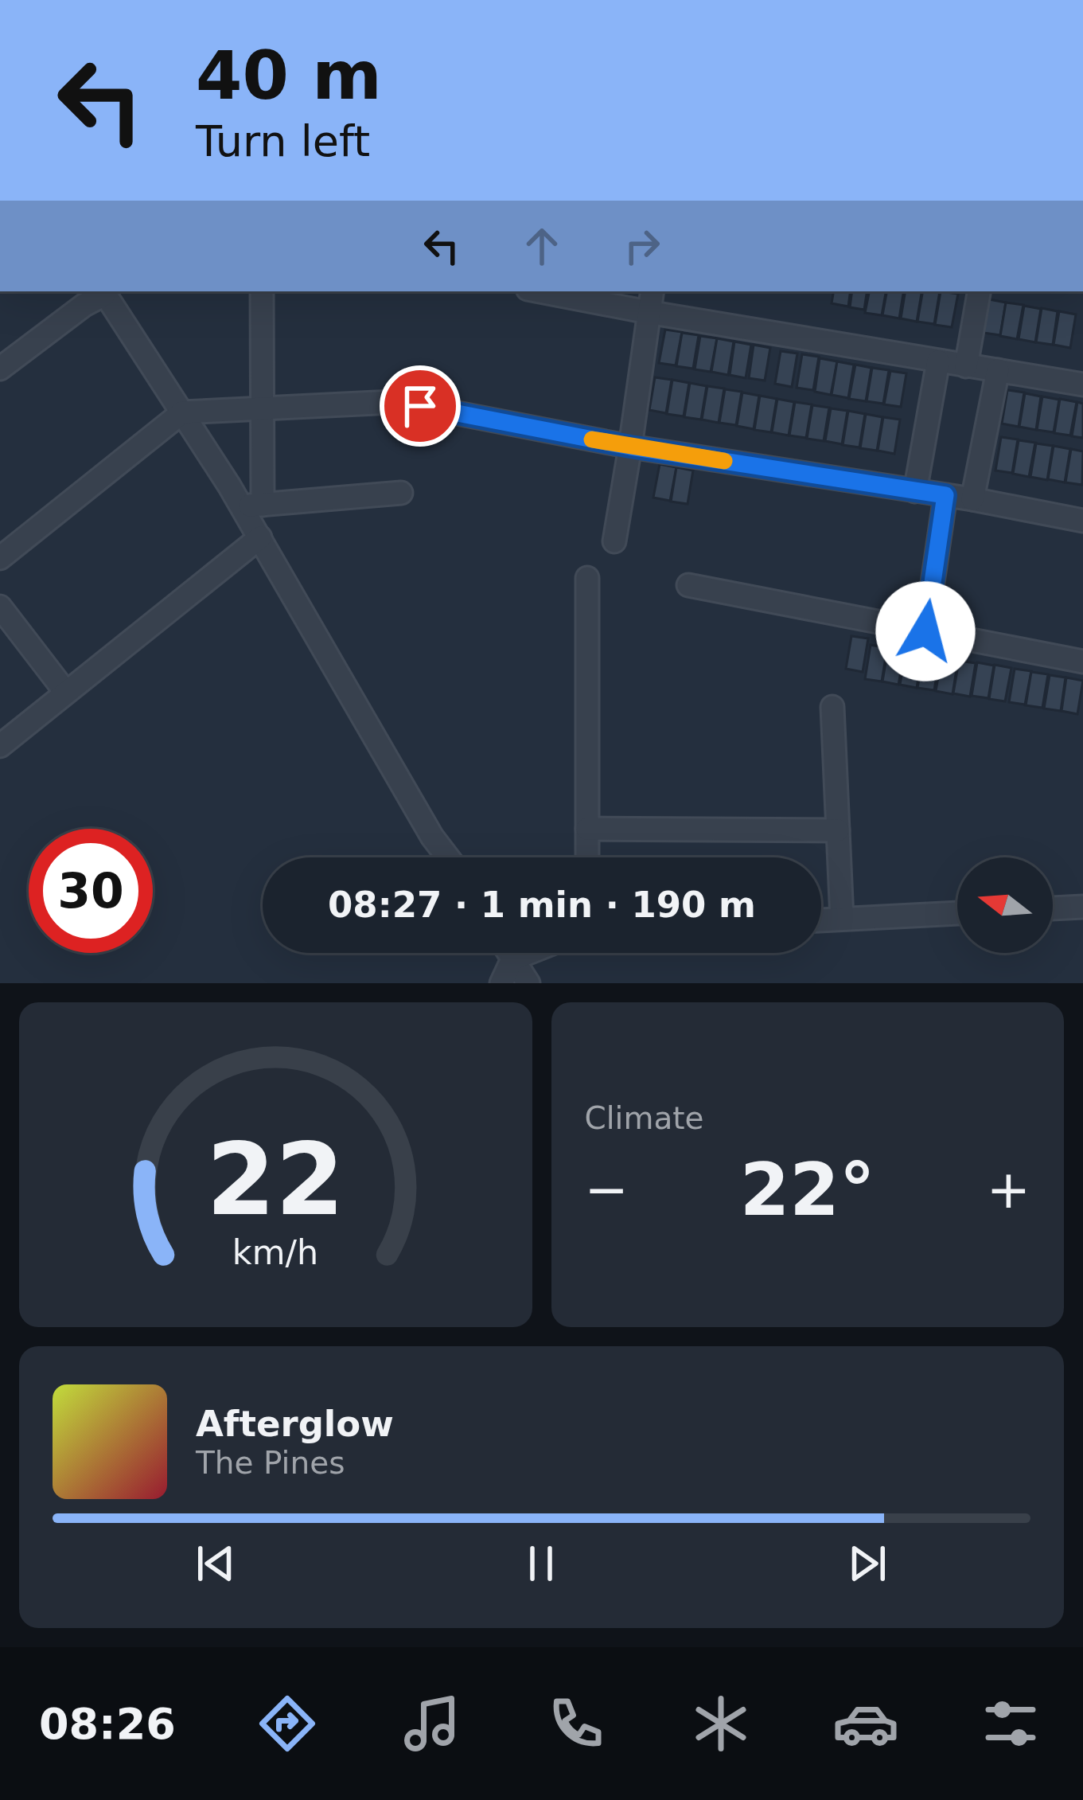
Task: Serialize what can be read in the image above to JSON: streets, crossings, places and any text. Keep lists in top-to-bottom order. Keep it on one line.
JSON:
{"north":"left","page":{"turn":["40 m","Turn left"],"limit":"30","trip":"08:27 · 1 min · 190 m","tile":"Climate","heat":["−","22°","+"],"song":["Afterglow","The Pines"],"tabs":"08:26","gauge":["22","km/h"]}}
